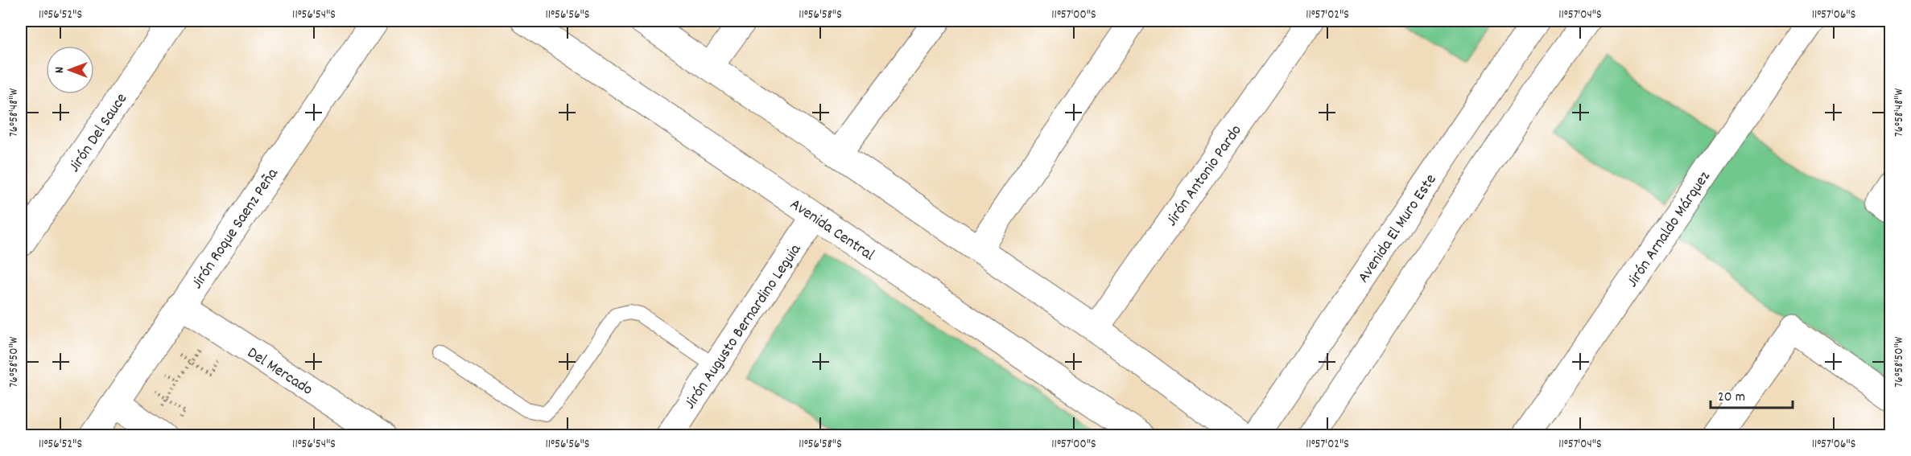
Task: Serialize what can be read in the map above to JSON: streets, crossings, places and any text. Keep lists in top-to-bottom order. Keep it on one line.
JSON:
{"streets":{"street":["Jirón Del Sauce","Jirón Antonio Pardo","Jirón Roque Saenz Peña","Avenida El Muro Este","Avenida Central","Jirón Arnaldo Márquez","Jirón Augusto Bernardino Leguia","Del Mercado"]},"crossings":[["Jirón Roque Saenz Peña","Del Mercado"],["Avenida Central","Jirón Augusto Bernardino Leguia"]],"scale_bar":"20 m","north":"left","coordinates":["11°56'52\"S","11°56'54\"S","11°56'56\"S","11°56'58\"S","11°57'00\"S","11°57'02\"S","11°57'04\"S","11°57'06\"S","76°58'48\"W","76°58'50\"W"]}
